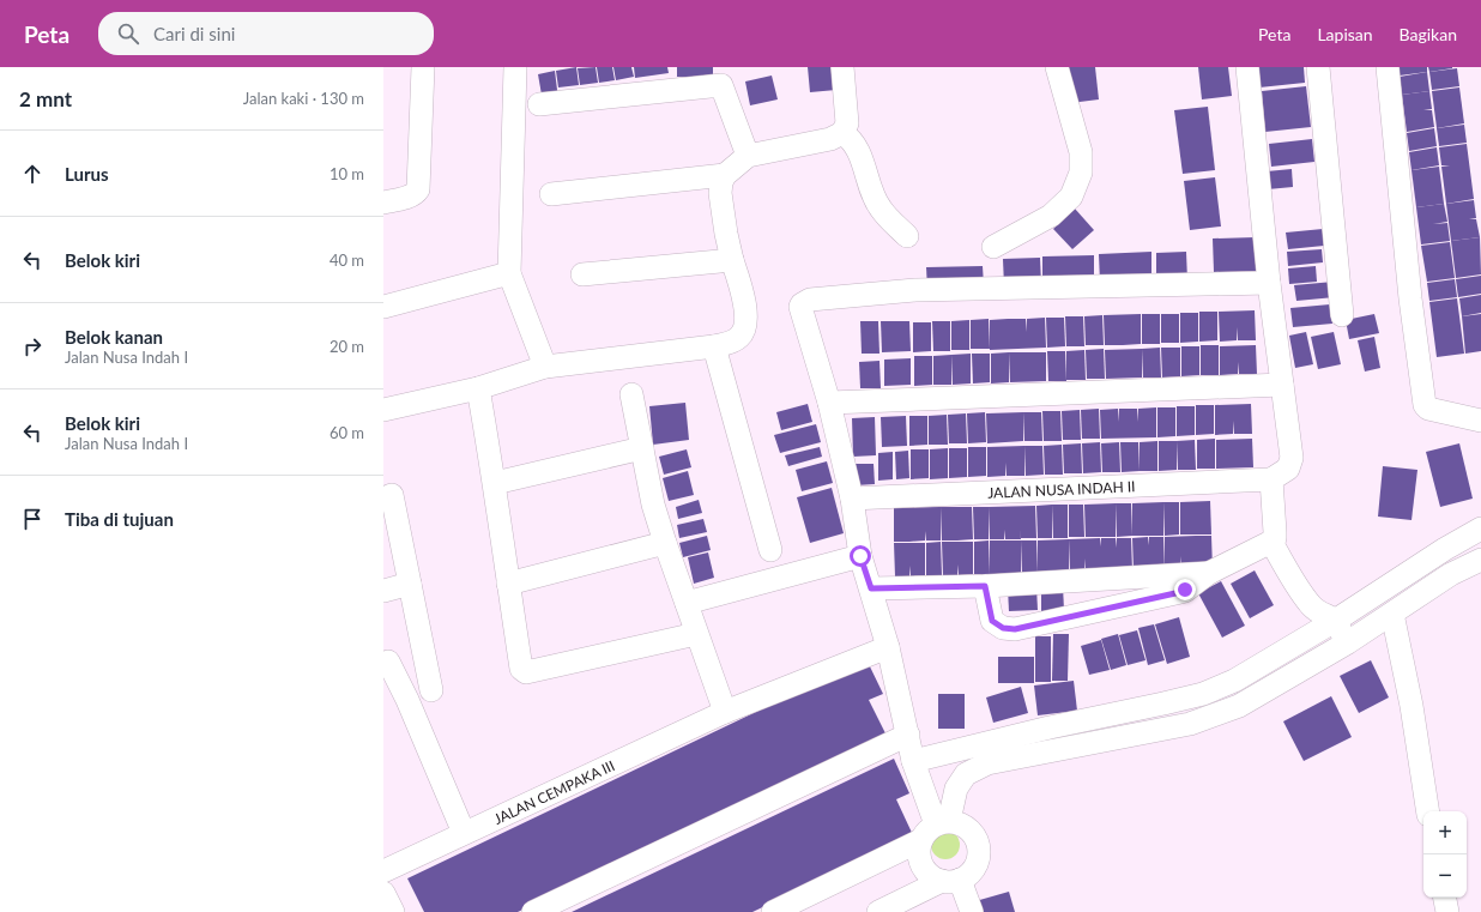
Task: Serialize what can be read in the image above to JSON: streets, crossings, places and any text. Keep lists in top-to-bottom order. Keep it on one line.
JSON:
{"streets":{"street":["JALAN NUSA INDAH II","JALAN CEMPAKA III"]},"page":{"header":"Peta","search":"Cari di sini","nav":["Peta","Lapisan","Bagikan"],"heading":["2 mnt","Jalan kaki · 130 m"],"list":[["Lurus","10 m"],["Belok kiri","40 m"],["Belok kanan","Jalan Nusa Indah I","20 m"],["Belok kiri","Jalan Nusa Indah I","60 m"],"Tiba di tujuan"],"map_buttons":["+","−"]}}
